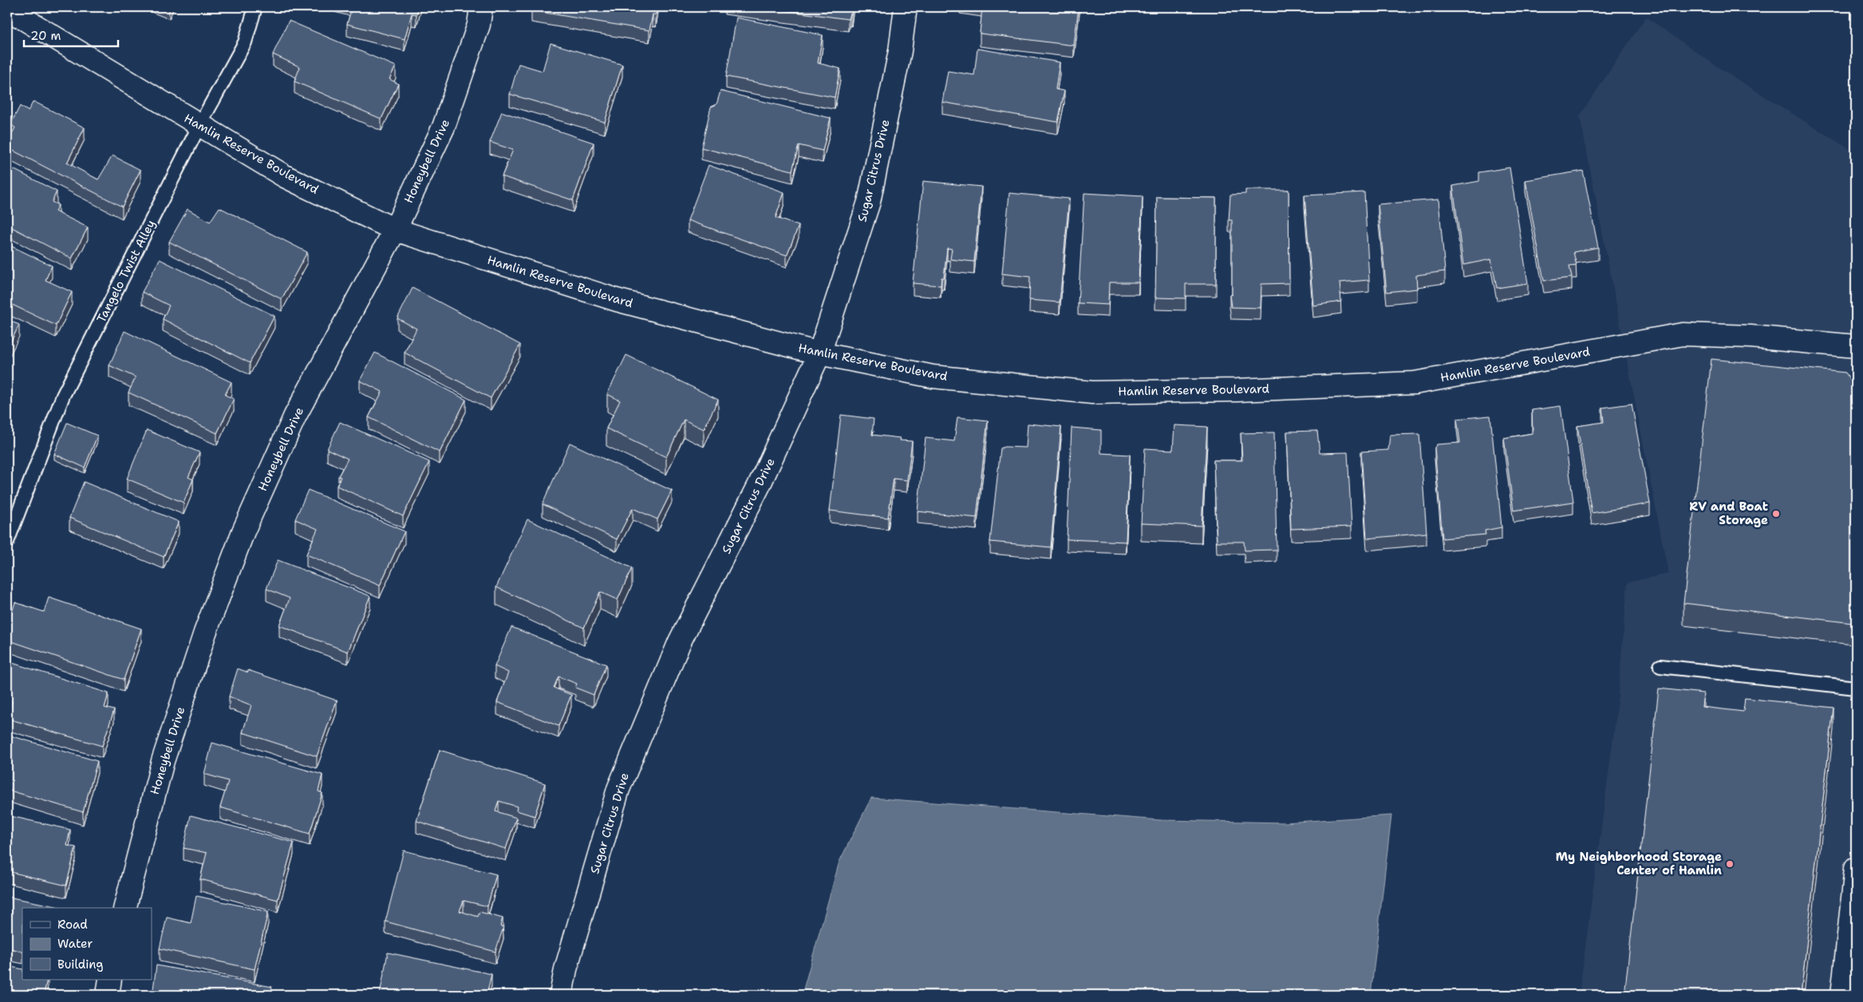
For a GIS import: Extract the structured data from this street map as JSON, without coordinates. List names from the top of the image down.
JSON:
{
  "streets": {
    "street": ["Hamlin Reserve Boulevard", "Honeybell Drive", "Sugar Citrus Drive"],
    "lane": ["Tangelo Twist Alley"]
  },
  "crossings": [
    ["Hamlin Reserve Boulevard", "Honeybell Drive"],
    ["Hamlin Reserve Boulevard", "Sugar Citrus Drive"],
    ["Hamlin Reserve Boulevard", "Tangelo Twist Alley"]
  ],
  "places": ["RV and Boat Storage", "My Neighborhood Storage Center of Hamlin"],
  "legend": ["Road", "Water", "Building"],
  "scale_bar": "20 m"
}
